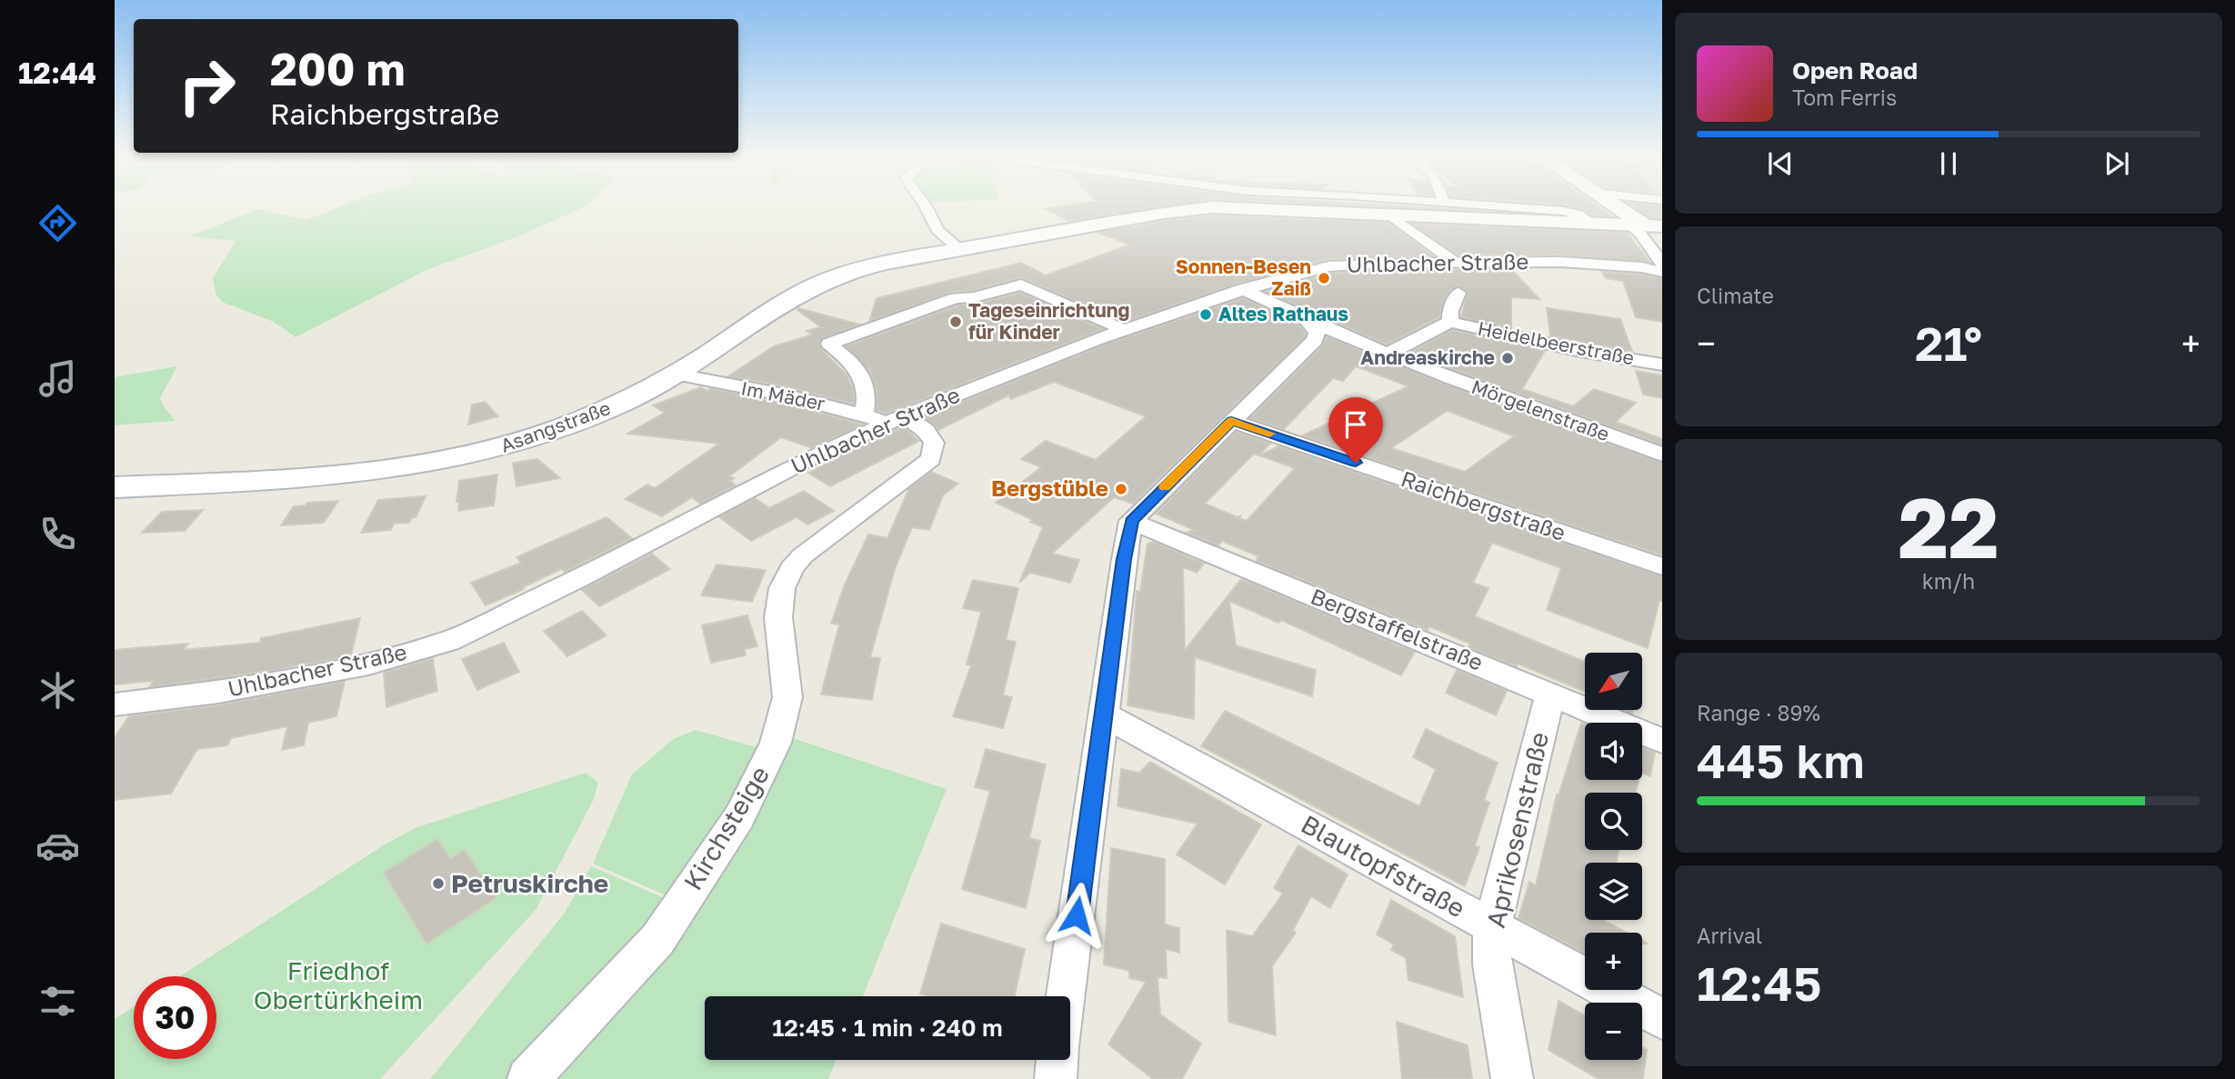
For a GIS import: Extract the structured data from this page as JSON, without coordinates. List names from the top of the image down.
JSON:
{
  "streets": {
    "street": [
      "Uhlbacher Straße",
      "Heidelbeerstraße",
      "Im Mäder",
      "Mörgelenstraße",
      "Asangstraße",
      "Raichbergstraße",
      "Bergstaffelstraße",
      "Kirchsteige",
      "Aprikosenstraße",
      "Blautopfstraße"
    ]
  },
  "crossings": [
    ["Uhlbacher Straße", "Im Mäder"],
    ["Uhlbacher Straße", "Mörgelenstraße"],
    ["Uhlbacher Straße", "Kirchsteige"],
    ["Im Mäder", "Asangstraße"],
    ["Im Mäder", "Kirchsteige"],
    ["Bergstaffelstraße", "Aprikosenstraße"],
    ["Aprikosenstraße", "Blautopfstraße"]
  ],
  "parks": ["Friedhof Obertürkheim"],
  "places": [
    "Sonnen-Besen Zaiß",
    "Altes Rathaus",
    "Tageseinrichtung für Kinder",
    "Andreaskirche",
    "Bergstüble",
    "Petruskirche"
  ],
  "north": "bottom left",
  "page": {
    "tabs": "12:44",
    "turn": ["200 m", "Raichbergstraße"],
    "song": ["Open Road", "Tom Ferris"],
    "tile": [
      "Climate",
      ["22", "km/h"],
      ["Range · 89%", "445 km"],
      ["Arrival", "12:45"]
    ],
    "heat": ["−", "21°", "+"],
    "map_buttons": ["+", "−"],
    "limit": "30",
    "trip": "12:45 · 1 min · 240 m"
  }
}
